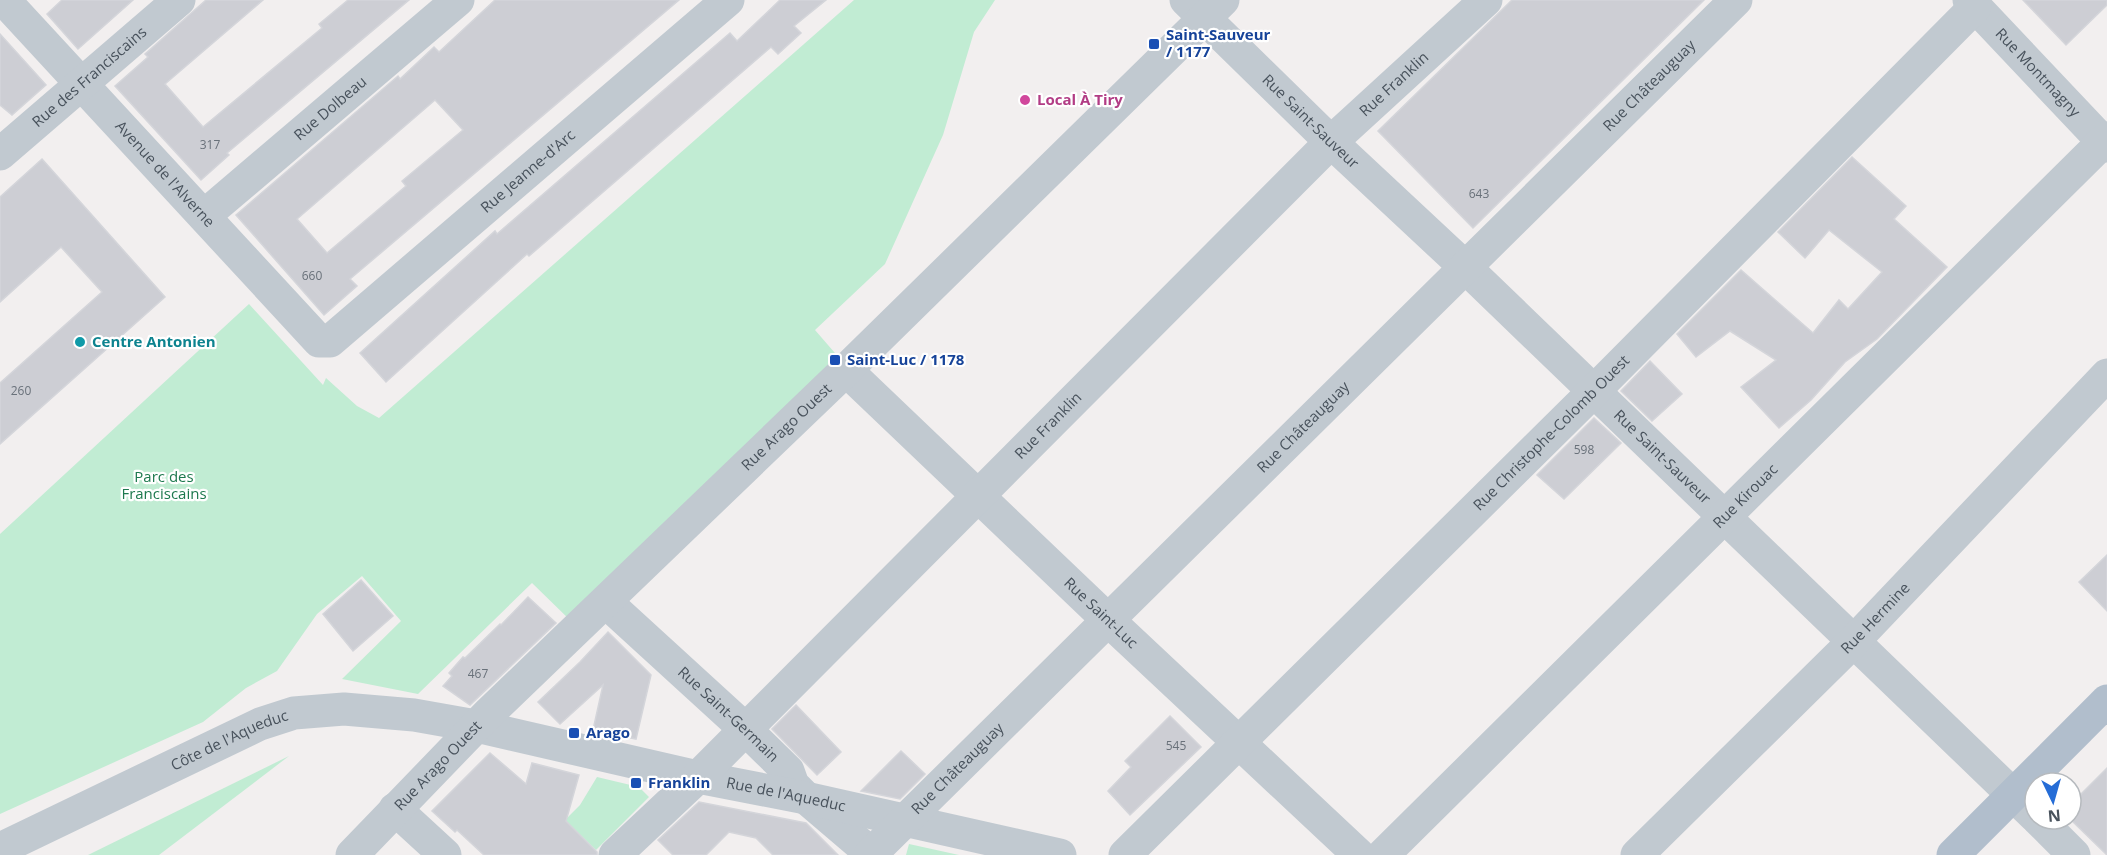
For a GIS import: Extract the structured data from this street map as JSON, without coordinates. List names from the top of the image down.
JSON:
{
  "streets": {
    "street": [
      "Rue Montmagny",
      "Rue des Franciscains",
      "Rue Franklin",
      "Rue Châteauguay",
      "Rue Dolbeau",
      "Rue Saint-Sauveur",
      "Rue Jeanne-d'Arc",
      "Avenue de l'Alverne",
      "Rue Arago Ouest",
      "Rue Christophe-Colomb Ouest",
      "Rue Kirouac",
      "Rue Saint-Luc",
      "Rue Hermine",
      "Rue Saint-Germain",
      "Côte de l'Aqueduc",
      "Rue de l'Aqueduc"
    ]
  },
  "crossings": [
    ["Rue Montmagny", "Rue Christophe-Colomb Ouest"],
    ["Rue Montmagny", "Rue Kirouac"],
    ["Rue des Franciscains", "Avenue de l'Alverne"],
    ["Rue Franklin", "Rue Saint-Sauveur"],
    ["Rue Franklin", "Rue Saint-Luc"],
    ["Rue Franklin", "Rue Saint-Germain"],
    ["Rue Franklin", "Rue de l'Aqueduc"],
    ["Rue Châteauguay", "Rue Saint-Sauveur"],
    ["Rue Châteauguay", "Rue Saint-Luc"],
    ["Rue Châteauguay", "Rue Saint-Germain"],
    ["Rue Châteauguay", "Rue de l'Aqueduc"],
    ["Rue Dolbeau", "Avenue de l'Alverne"],
    ["Rue Saint-Sauveur", "Rue Arago Ouest"],
    ["Rue Saint-Sauveur", "Rue Christophe-Colomb Ouest"],
    ["Rue Saint-Sauveur", "Rue Kirouac"],
    ["Rue Saint-Sauveur", "Rue Hermine"],
    ["Rue Jeanne-d'Arc", "Avenue de l'Alverne"],
    ["Rue Arago Ouest", "Rue Saint-Luc"],
    ["Rue Arago Ouest", "Rue Saint-Germain"],
    ["Rue Arago Ouest", "Côte de l'Aqueduc"],
    ["Rue Arago Ouest", "Rue de l'Aqueduc"],
    ["Rue Christophe-Colomb Ouest", "Rue Saint-Luc"],
    ["Rue Saint-Germain", "Rue de l'Aqueduc"],
    ["Côte de l'Aqueduc", "Rue de l'Aqueduc"]
  ],
  "parks": ["Parc des Franciscains"],
  "places": {
    "transit": [
      "Saint-Sauveur / 1177",
      "Saint-Luc / 1178",
      "Arago",
      "Franklin"
    ],
    "other": ["Local À Tiry", "Centre Antonien"]
  },
  "house_numbers": [
    "317",
    "643",
    "660",
    "260",
    "598",
    "467",
    "545"
  ],
  "north": "bottom"
}
